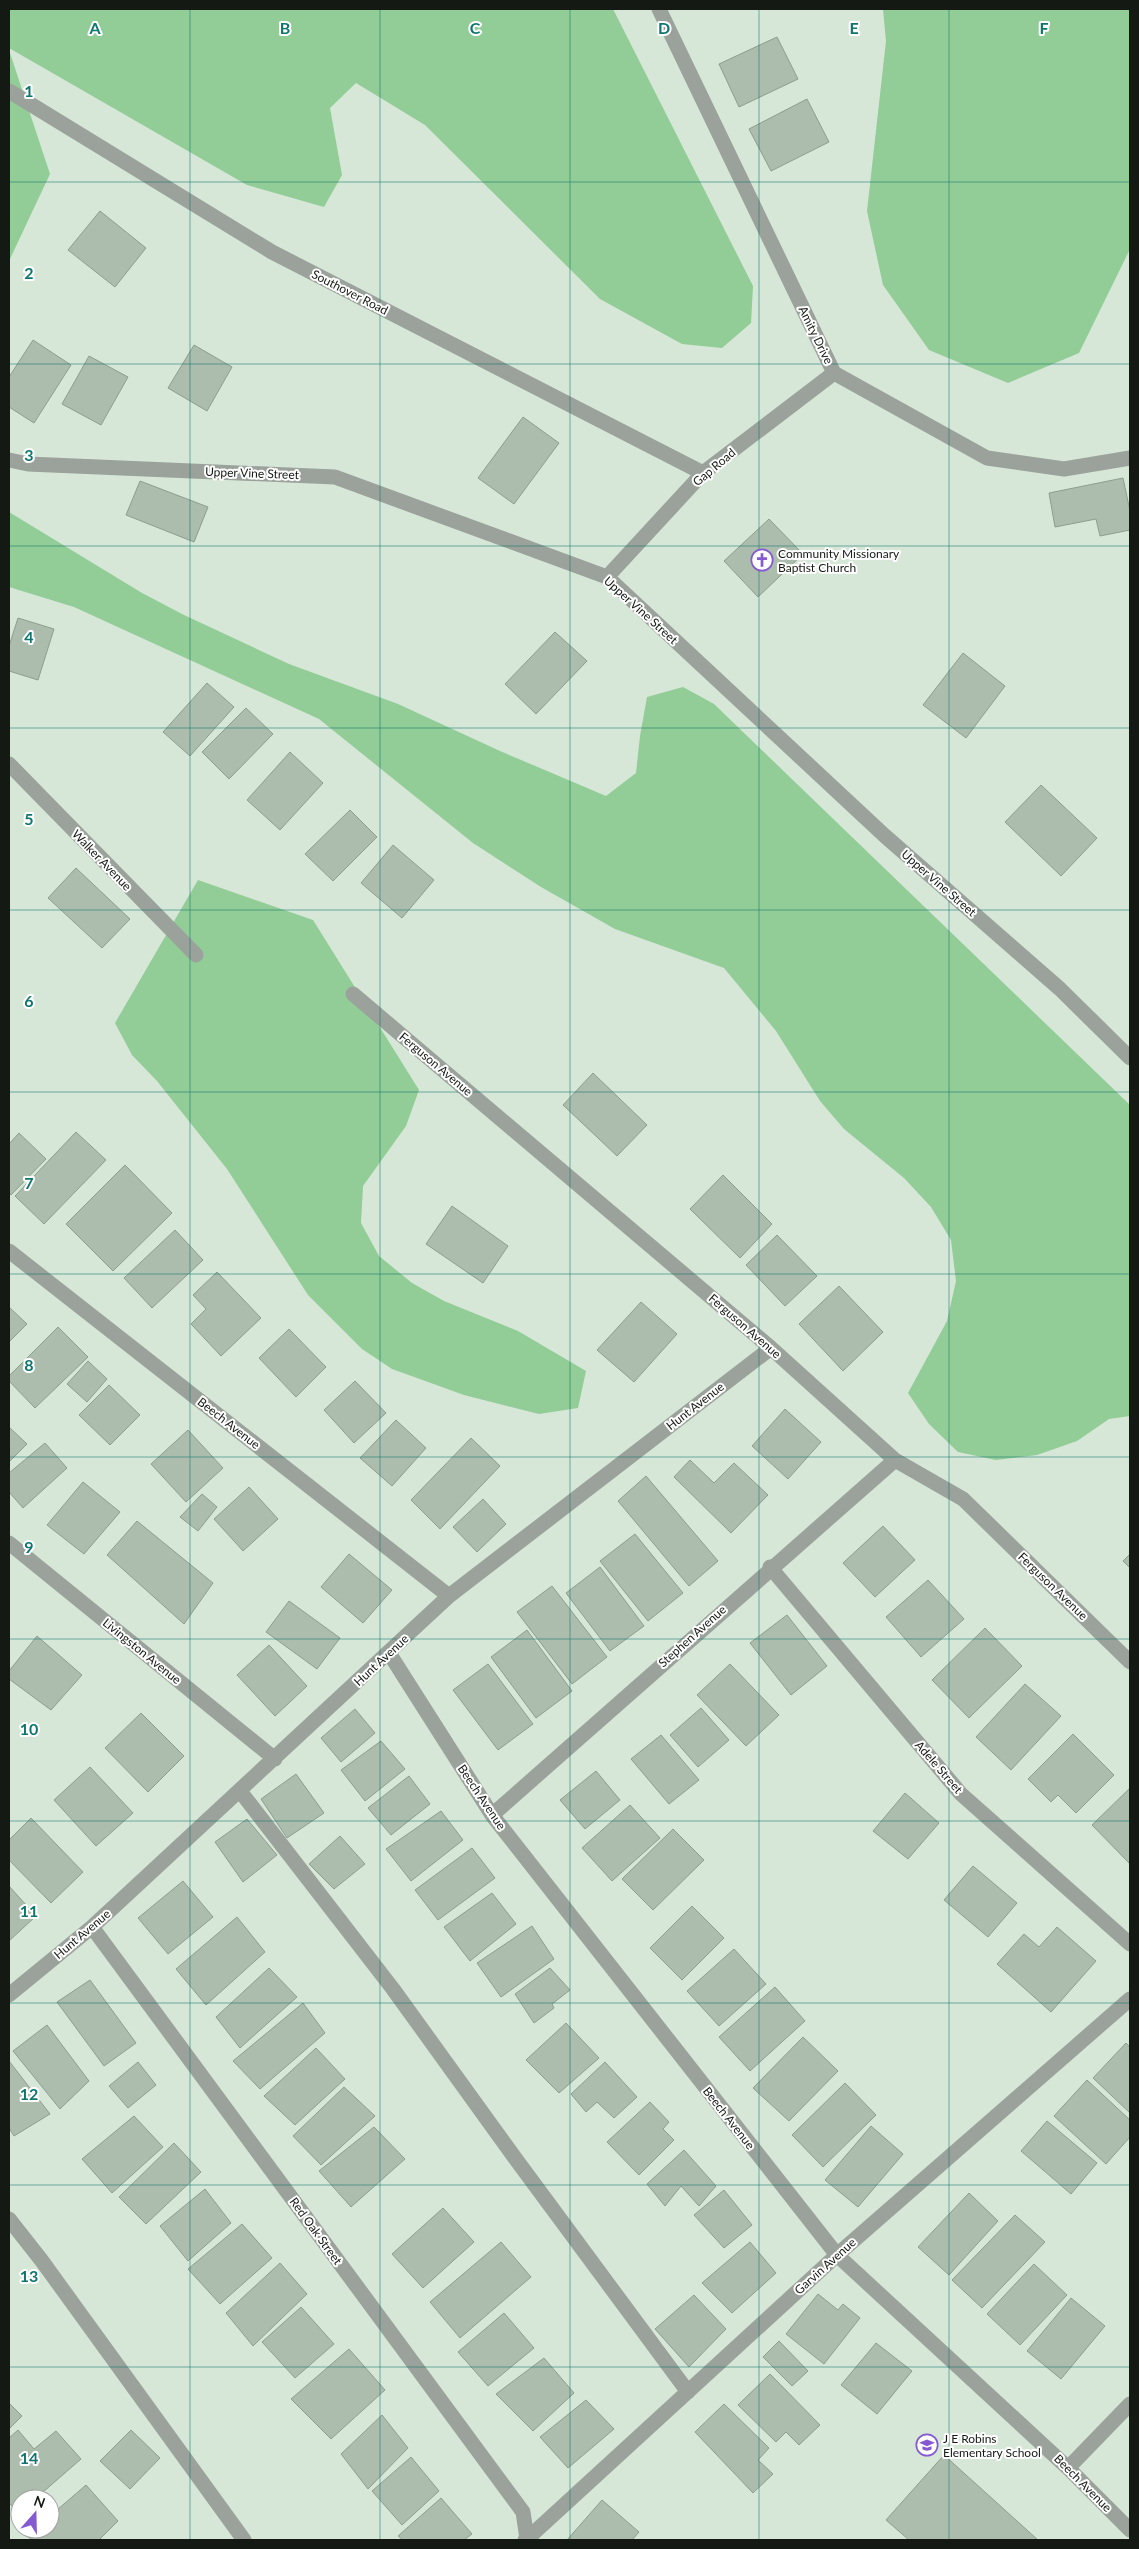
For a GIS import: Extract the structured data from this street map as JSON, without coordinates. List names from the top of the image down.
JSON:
{
  "streets": {
    "street": [
      "Southover Road",
      "Amity Drive",
      "Gap Road",
      "Upper Vine Street",
      "Walker Avenue",
      "Ferguson Avenue",
      "Hunt Avenue",
      "Beech Avenue",
      "Stephen Avenue",
      "Livingston Avenue",
      "Adele Street",
      "Red Oak Street",
      "Garvin Avenue"
    ]
  },
  "crossings": [
    ["Southover Road", "Gap Road"],
    ["Amity Drive", "Gap Road"],
    ["Gap Road", "Upper Vine Street"],
    ["Ferguson Avenue", "Hunt Avenue"],
    ["Ferguson Avenue", "Stephen Avenue"],
    ["Hunt Avenue", "Beech Avenue"],
    ["Hunt Avenue", "Livingston Avenue"],
    ["Hunt Avenue", "Red Oak Street"],
    ["Beech Avenue", "Stephen Avenue"],
    ["Beech Avenue", "Garvin Avenue"],
    ["Stephen Avenue", "Adele Street"],
    ["Red Oak Street", "Garvin Avenue"]
  ],
  "places": {
    "church": ["Community Missionary Baptist Church"],
    "school or university": ["J E Robins Elementary School"]
  },
  "north": "top",
  "grid": {
    "columns": [
      "A",
      "B",
      "C",
      "D",
      "E",
      "F"
    ],
    "rows": [
      "1",
      "2",
      "3",
      "4",
      "5",
      "6",
      "7",
      "8",
      "9",
      "10",
      "11",
      "12",
      "13",
      "14"
    ]
  }
}
